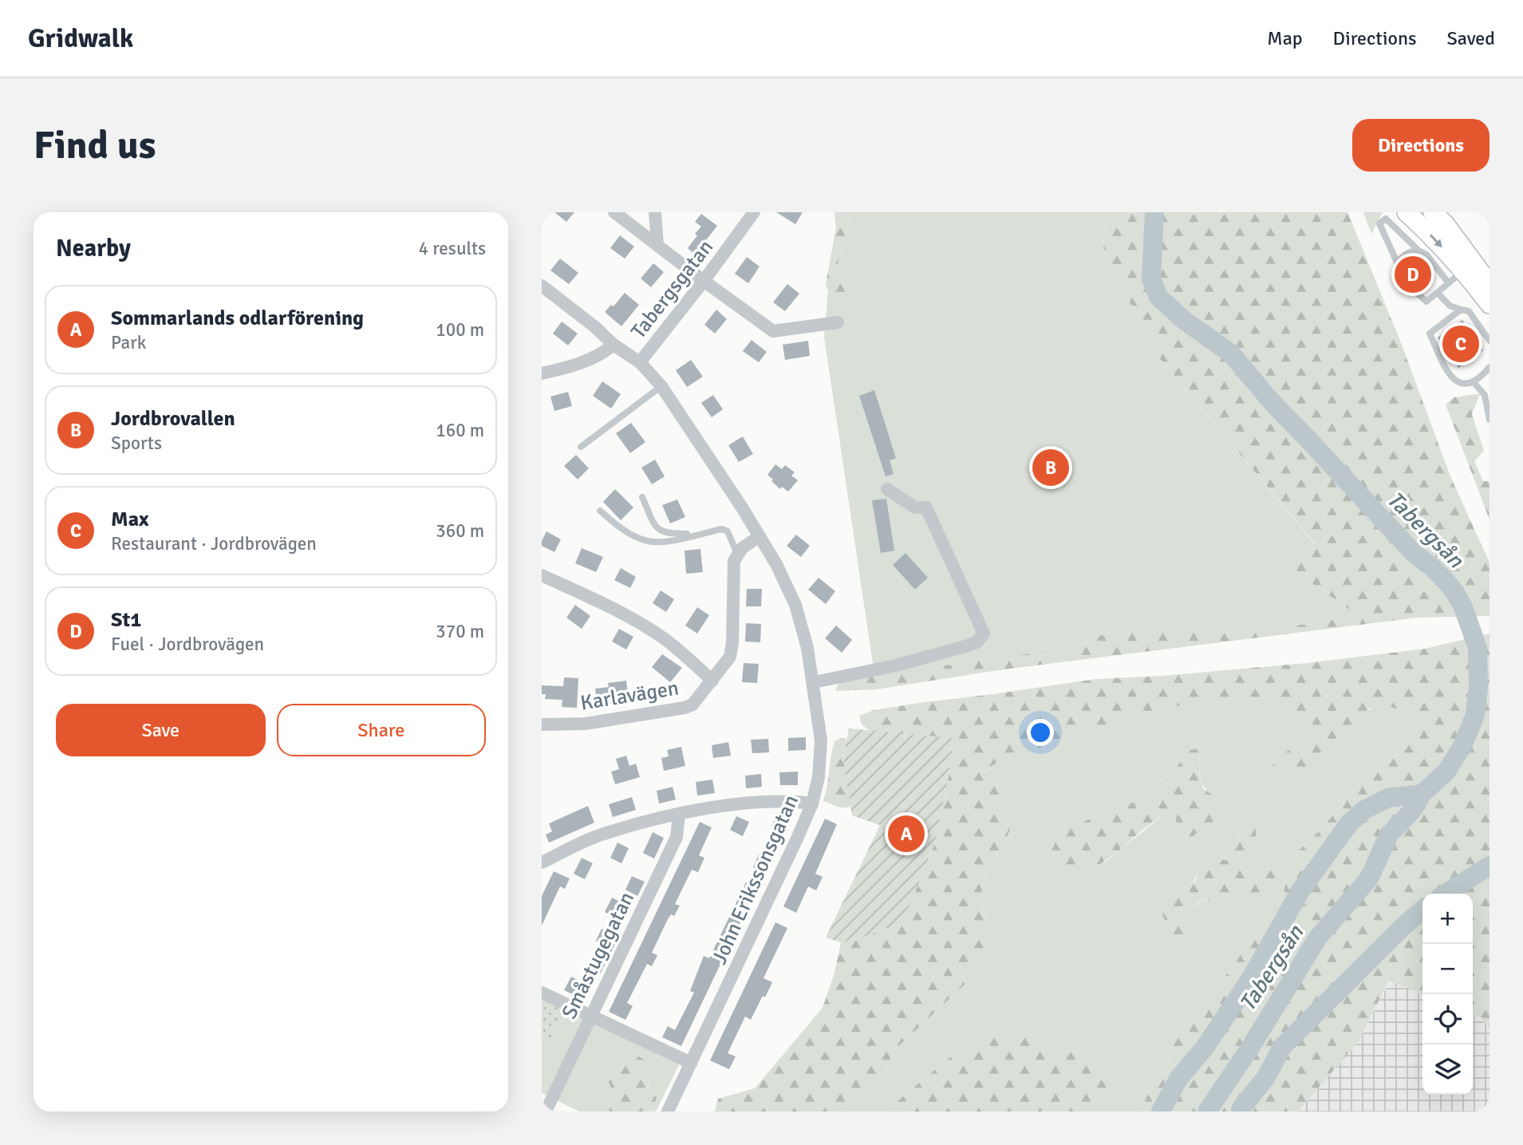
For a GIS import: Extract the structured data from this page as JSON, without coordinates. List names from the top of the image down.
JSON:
{
  "streets": {
    "street": [
      "Tabergsgatan",
      "Karlavägen",
      "John Erikssonsgatan",
      "Småstugegatan"
    ]
  },
  "crossings": [
    ["Tabergsgatan", "John Erikssonsgatan"]
  ],
  "water": ["Tabergsån"],
  "page": {
    "header": "Gridwalk",
    "nav": ["Map", "Directions", "Saved"],
    "buttons": [
      "Directions",
      ["Save", "Share"]
    ],
    "title": "Find us",
    "heading": ["Nearby", "4 results"],
    "pins": [
      "D",
      "C",
      "B",
      "A"
    ],
    "list": [
      {
        "mark": "A",
        "name": "Sommarlands odlarförening",
        "note": "Park",
        "value": "100 m"
      },
      {
        "mark": "B",
        "name": "Jordbrovallen",
        "note": "Sports",
        "value": "160 m"
      },
      {
        "mark": "C",
        "name": "Max",
        "note": "Restaurant · Jordbrovägen",
        "value": "360 m"
      },
      {
        "mark": "D",
        "name": "St1",
        "note": "Fuel · Jordbrovägen",
        "value": "370 m"
      }
    ],
    "map_buttons": ["+", "−"]
  }
}
